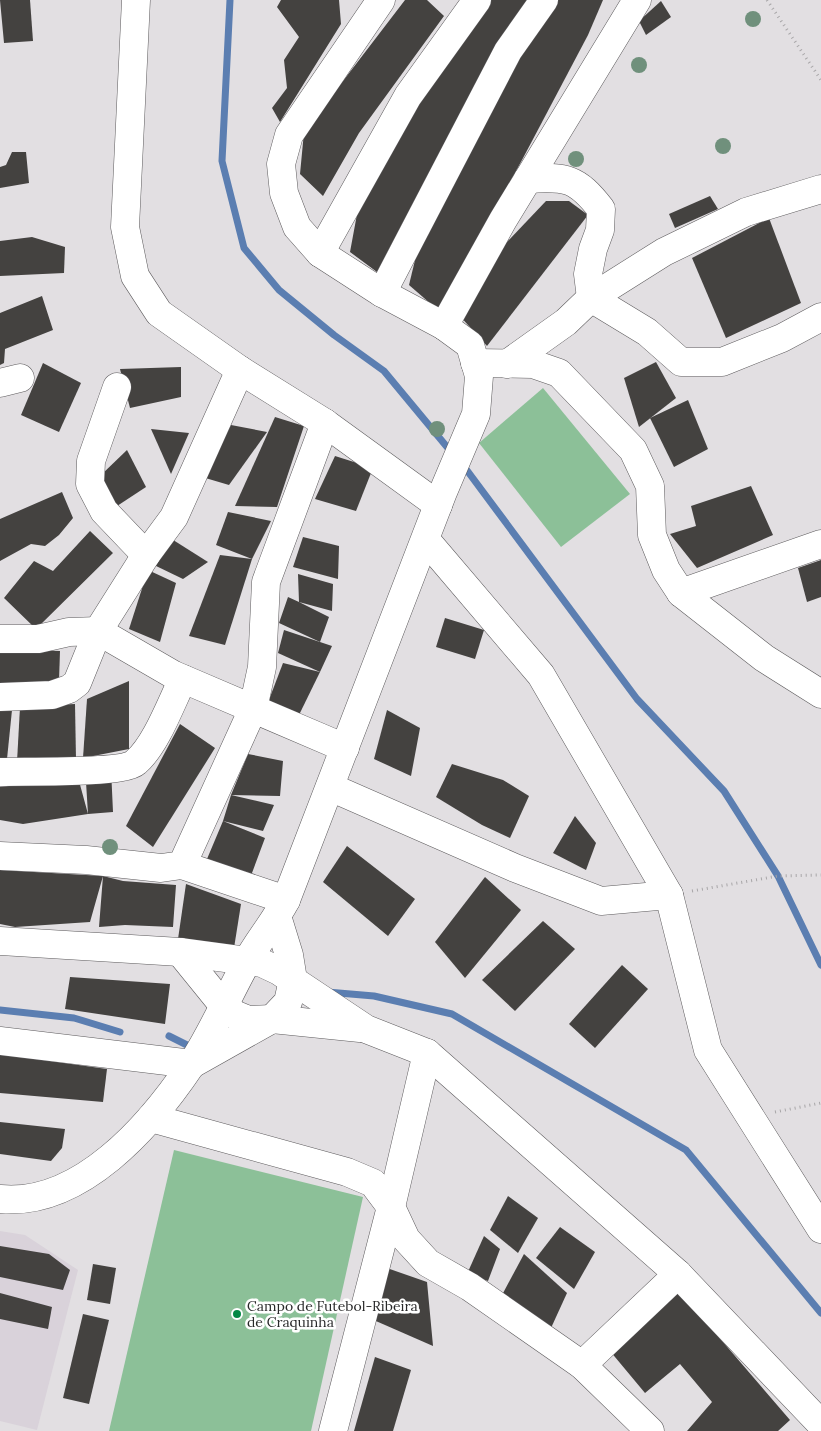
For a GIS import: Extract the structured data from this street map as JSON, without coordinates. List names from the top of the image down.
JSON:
{
  "places": ["Campo de Futebol-Ribeira de Craquinha"]
}
